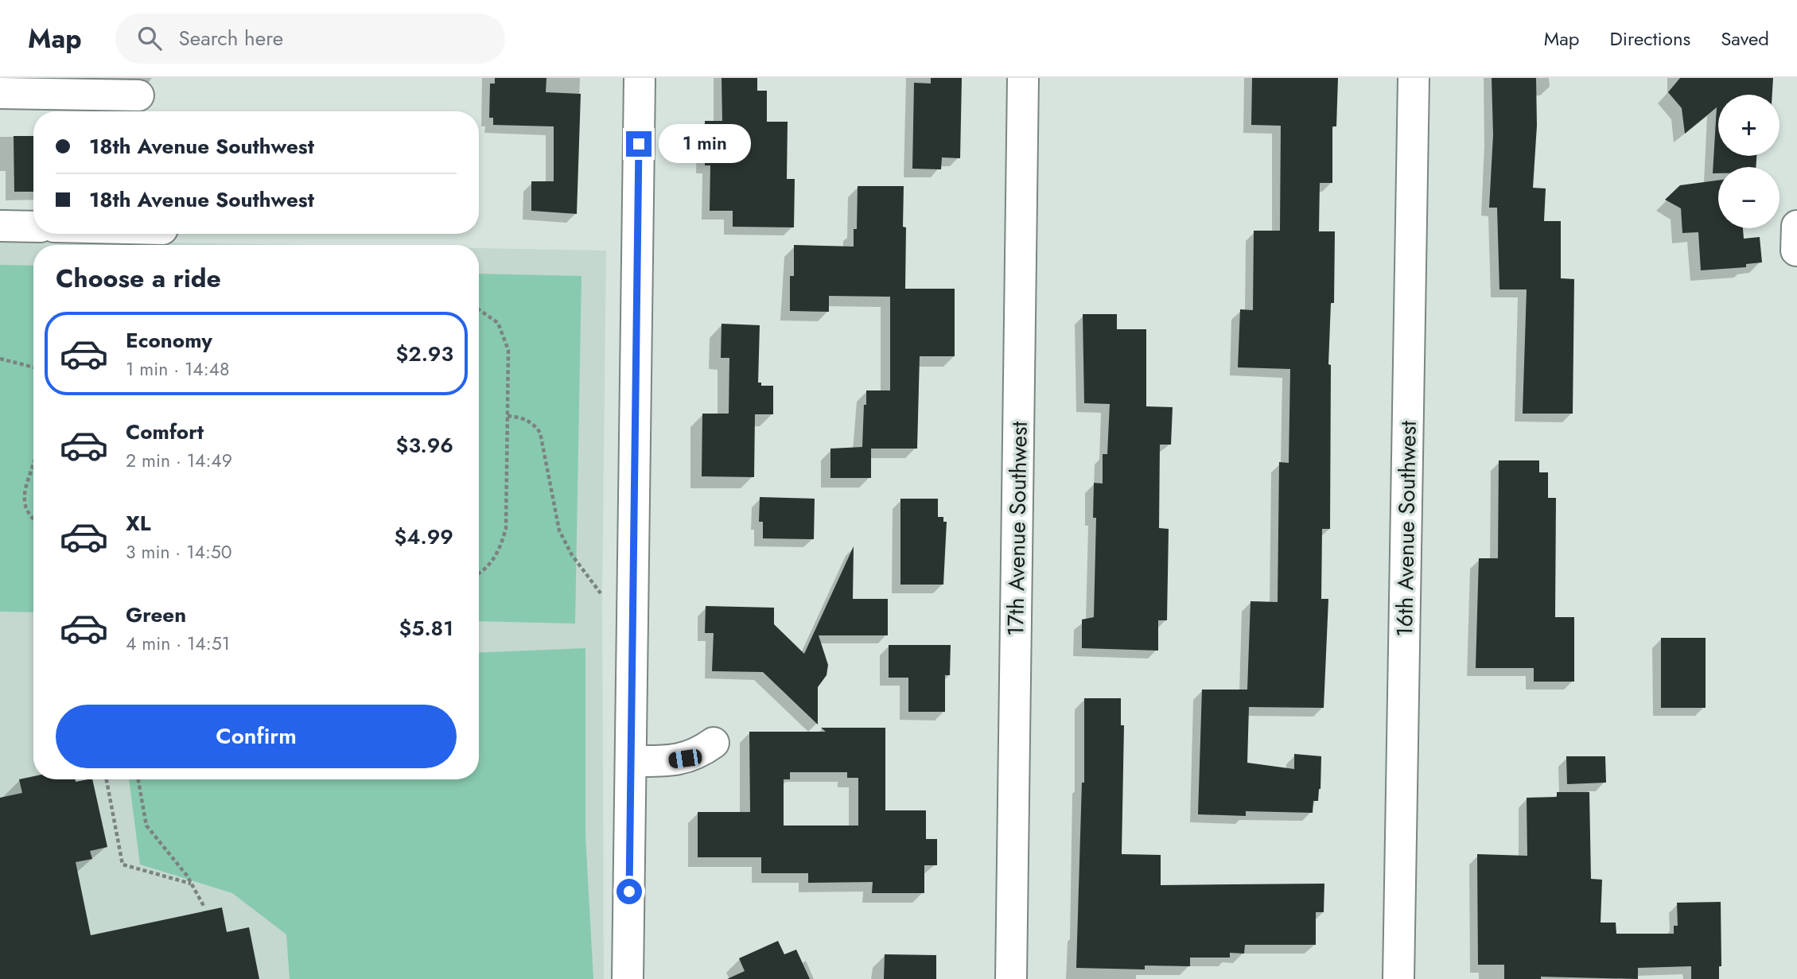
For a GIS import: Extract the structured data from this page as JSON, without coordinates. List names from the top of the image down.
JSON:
{
  "streets": {
    "street": ["17th Avenue Southwest", "16th Avenue Southwest"]
  },
  "page": {
    "header": "Map",
    "search": "Search here",
    "nav": ["Map", "Directions", "Saved"],
    "map_buttons": ["+", "−"],
    "banner": ["18th Avenue Southwest", "18th Avenue Southwest"],
    "bubble": "1 min",
    "heading": "Choose a ride",
    "list": [
      {
        "name": "Economy",
        "note": "1 min · 14:48",
        "value": "$2.93"
      },
      {
        "name": "Comfort",
        "note": "2 min · 14:49",
        "value": "$3.96"
      },
      {
        "name": "XL",
        "note": "3 min · 14:50",
        "value": "$4.99"
      },
      {
        "name": "Green",
        "note": "4 min · 14:51",
        "value": "$5.81"
      }
    ],
    "buttons": "Confirm"
  }
}
